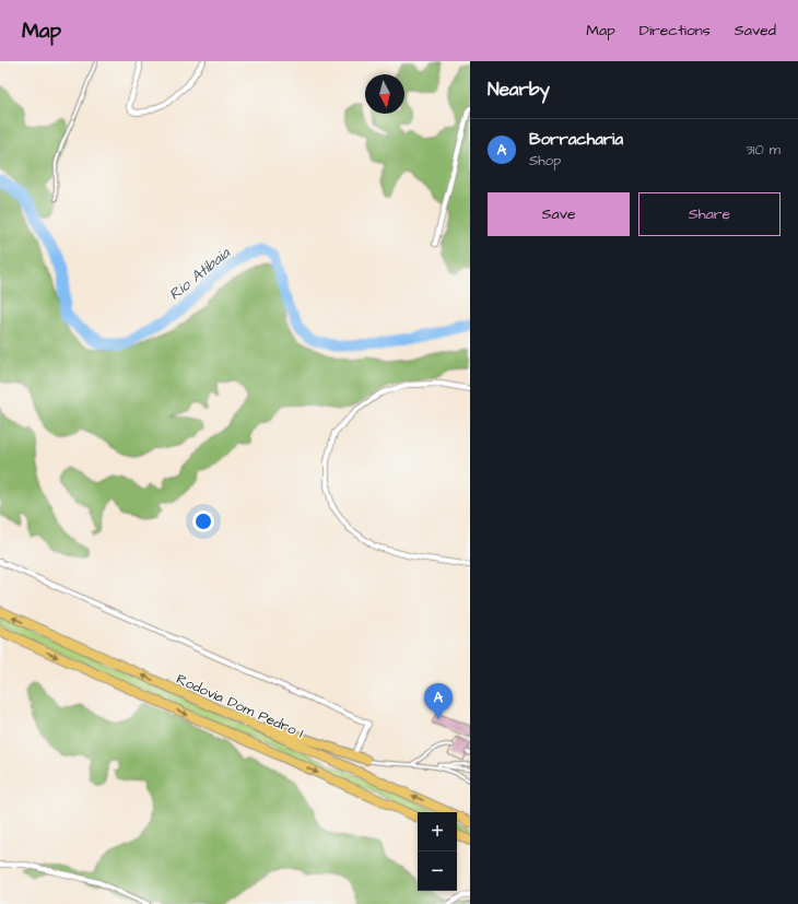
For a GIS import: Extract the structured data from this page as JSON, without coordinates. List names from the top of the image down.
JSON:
{
  "streets": {
    "highway": ["Rodovia Dom Pedro I"]
  },
  "water": ["Rio Atibaia"],
  "north": "bottom",
  "page": {
    "header": "Map",
    "nav": ["Map", "Directions", "Saved"],
    "heading": "Nearby",
    "list": [
      {
        "mark": "A",
        "name": "Borracharia",
        "note": "Shop",
        "value": "310 m"
      }
    ],
    "buttons": ["Save", "Share"],
    "pins": "A",
    "map_buttons": ["+", "−"]
  }
}
